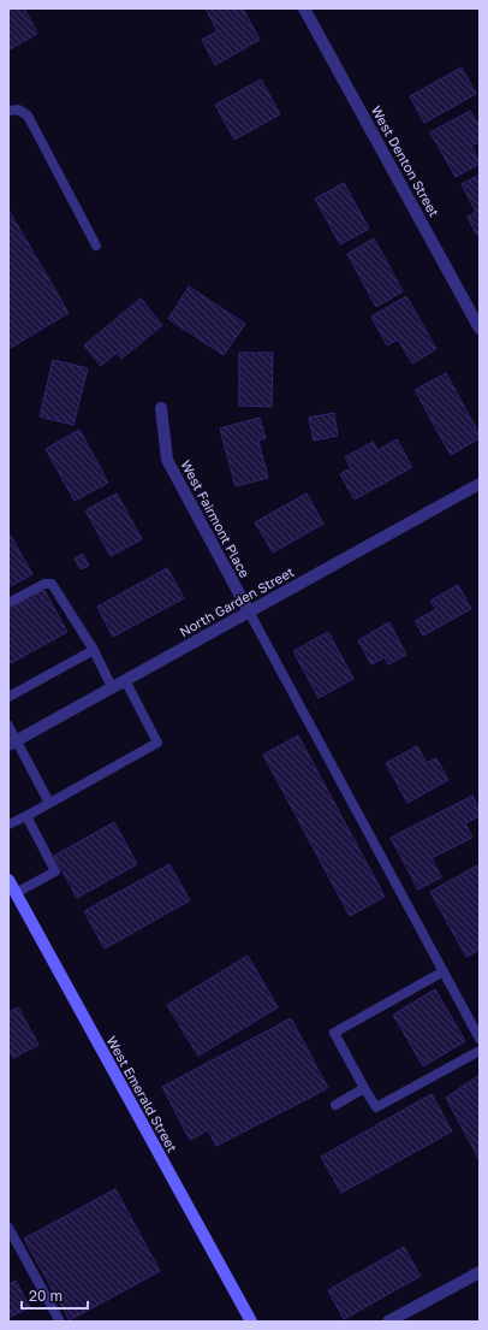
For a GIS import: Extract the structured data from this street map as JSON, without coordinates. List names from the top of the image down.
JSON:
{
  "streets": {
    "street": [
      "West Denton Street",
      "West Fairmont Place",
      "North Garden Street",
      "West Emerald Street"
    ]
  },
  "crossings": [
    ["West Fairmont Place", "North Garden Street"]
  ],
  "scale_bar": "20 m"
}
